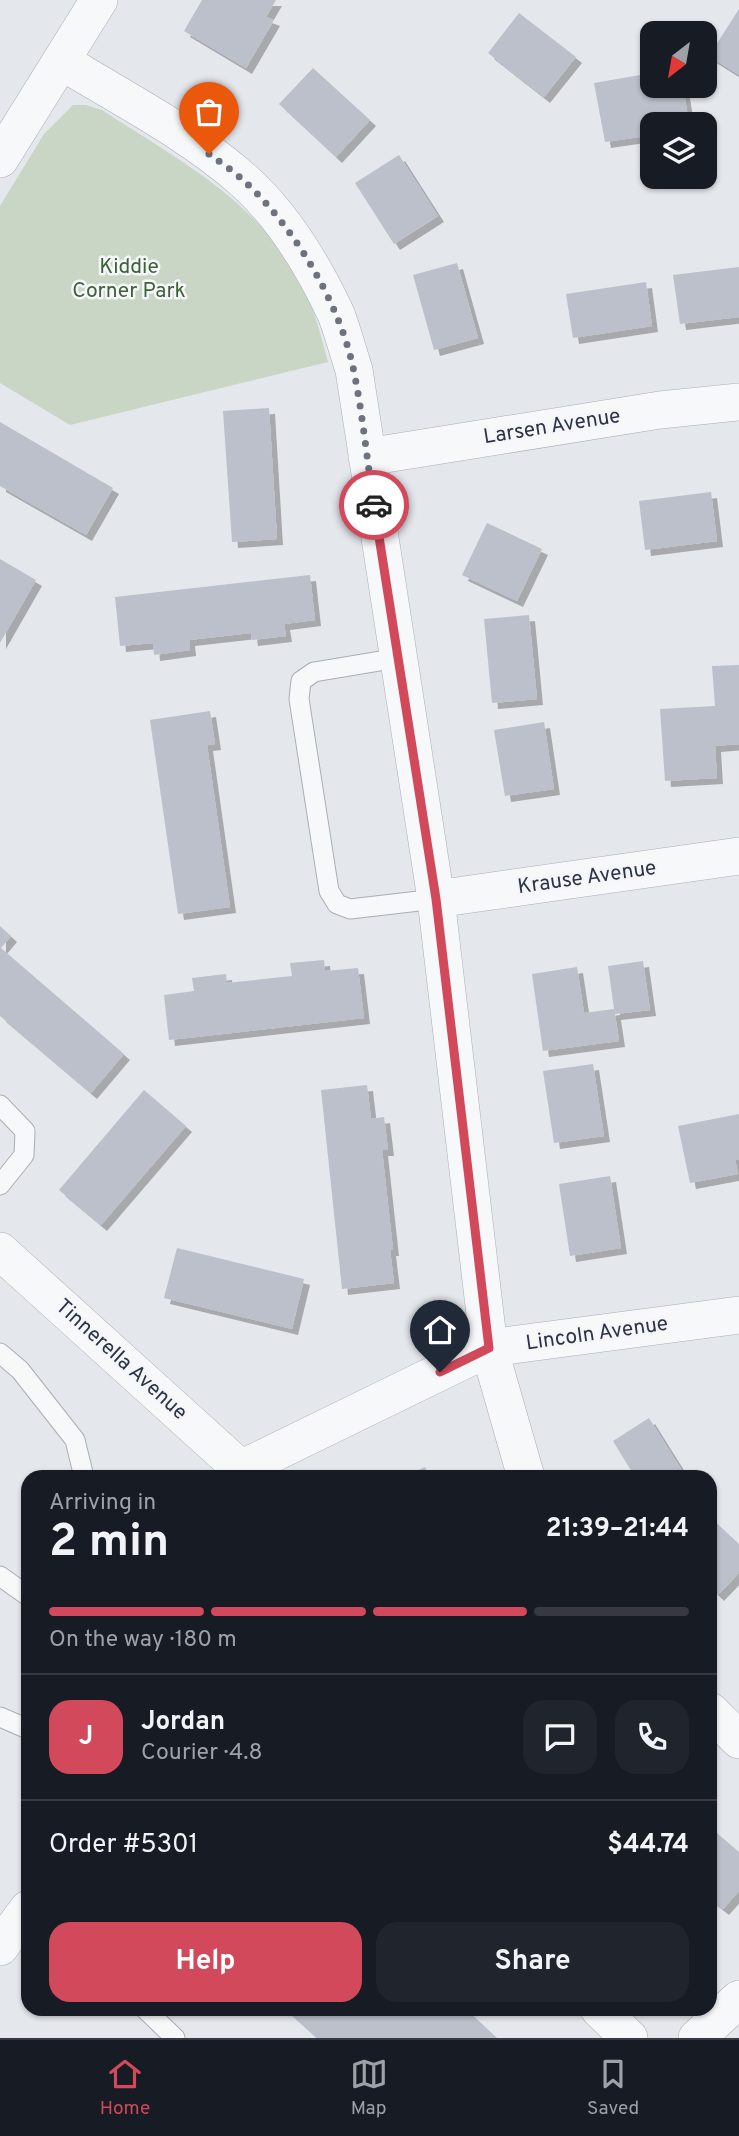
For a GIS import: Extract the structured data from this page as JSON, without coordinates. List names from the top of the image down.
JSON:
{
  "streets": {
    "street": [
      "Larsen Avenue",
      "Krause Avenue",
      "Lincoln Avenue",
      "Tinnerella Avenue"
    ]
  },
  "parks": ["Kiddie Corner Park"],
  "north": "bottom left",
  "page": {
    "heading": ["2 min", "Arriving in", "21:39–21:44"],
    "panel": [
      "Jordan",
      "Courier · 4.8",
      "Order #5301",
      "$44.74"
    ],
    "bar": "On the way · 180 m",
    "round": "J",
    "buttons": ["Help", "Share"],
    "tabs": ["Home", "Map", "Saved"]
  }
}
